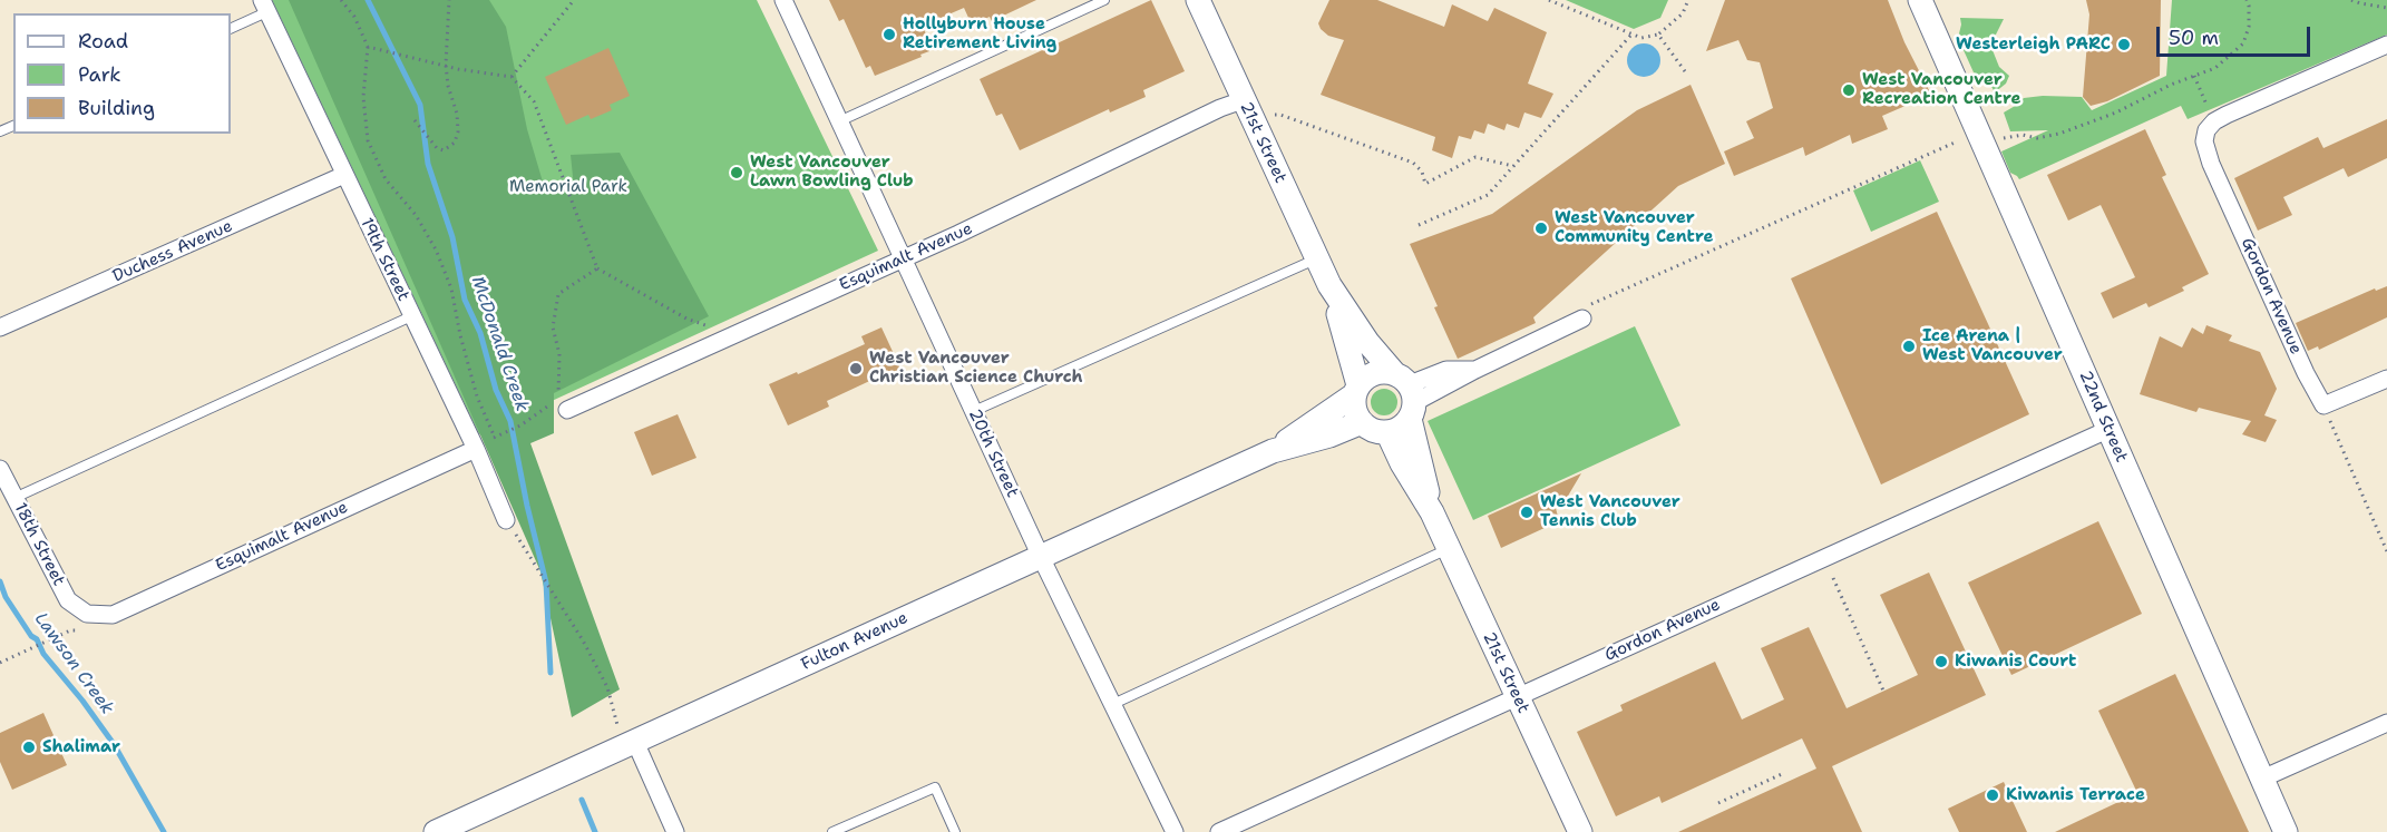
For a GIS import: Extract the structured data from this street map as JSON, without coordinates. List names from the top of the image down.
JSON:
{
  "streets": {
    "street": [
      "21st Street",
      "Duchess Avenue",
      "Esquimalt Avenue",
      "19th Street",
      "Gordon Avenue",
      "22nd Street",
      "20th Street",
      "18th Street",
      "Fulton Avenue"
    ]
  },
  "crossings": [
    ["21st Street", "Esquimalt Avenue"],
    ["21st Street", "Gordon Avenue"],
    ["21st Street", "Fulton Avenue"],
    ["Duchess Avenue", "19th Street"],
    ["Esquimalt Avenue", "19th Street"],
    ["Esquimalt Avenue", "20th Street"],
    ["Esquimalt Avenue", "18th Street"],
    ["Gordon Avenue", "22nd Street"],
    ["20th Street", "Fulton Avenue"]
  ],
  "water": ["McDonald Creek", "Lawson Creek"],
  "parks": ["Memorial Park"],
  "places": [
    "Hollyburn House Retirement Living",
    "Westerleigh PARC",
    "West Vancouver Recreation Centre",
    "West Vancouver Lawn Bowling Club",
    "West Vancouver Community Centre",
    "Ice Arena | West Vancouver",
    "West Vancouver Christian Science Church",
    "West Vancouver Tennis Club",
    "Kiwanis Court",
    "Shalimar",
    "Kiwanis Terrace"
  ],
  "legend": ["Road", "Park", "Building"],
  "scale_bar": "50 m"
}
